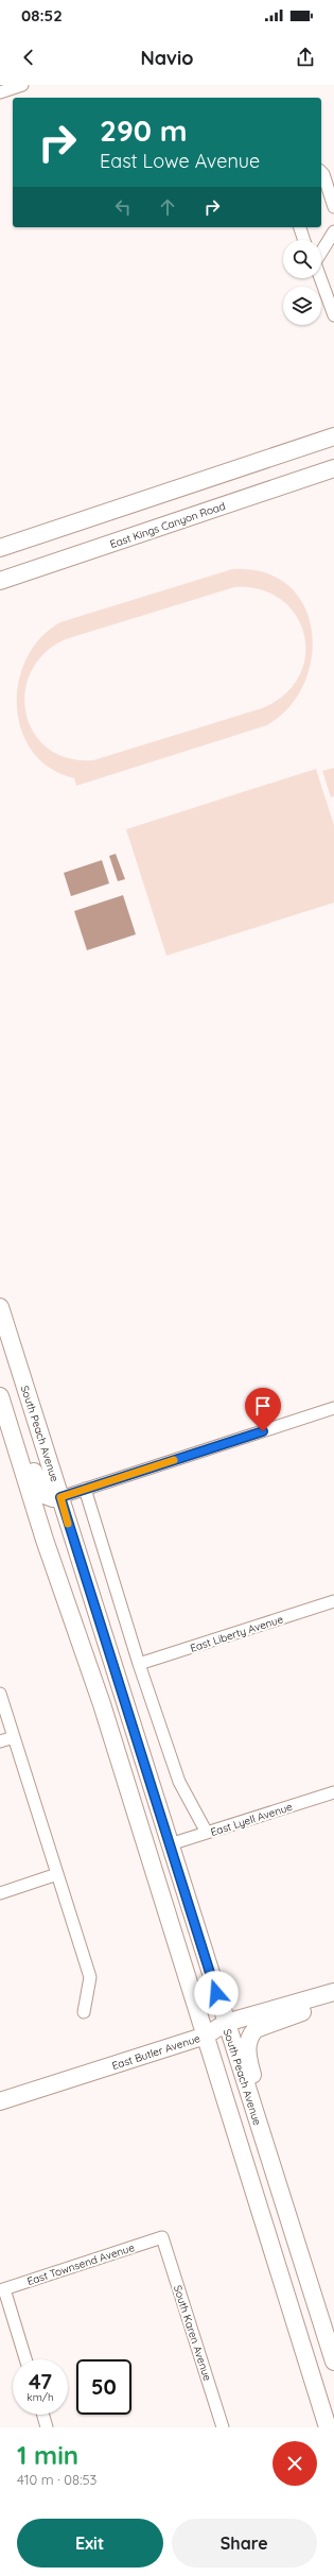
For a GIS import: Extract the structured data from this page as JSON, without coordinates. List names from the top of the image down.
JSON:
{
  "streets": {
    "main road": ["East Kings Canyon Road", "South Peach Avenue", "East Butler Avenue"],
    "street": [
      "East Liberty Avenue",
      "East Lyell Avenue",
      "East Townsend Avenue",
      "South Karen Avenue"
    ]
  },
  "crossings": [
    ["South Peach Avenue", "East Lyell Avenue"],
    ["South Peach Avenue", "East Butler Avenue"],
    ["East Townsend Avenue", "South Karen Avenue"]
  ],
  "page": {
    "status": "08:52",
    "header": "Navio",
    "turn": ["290 m", "East Lowe Avenue"],
    "speed": "47 km/h",
    "limit": "50",
    "heading": ["1 min", "410 m · 08:53"],
    "buttons": ["Exit", "Share"]
  }
}
